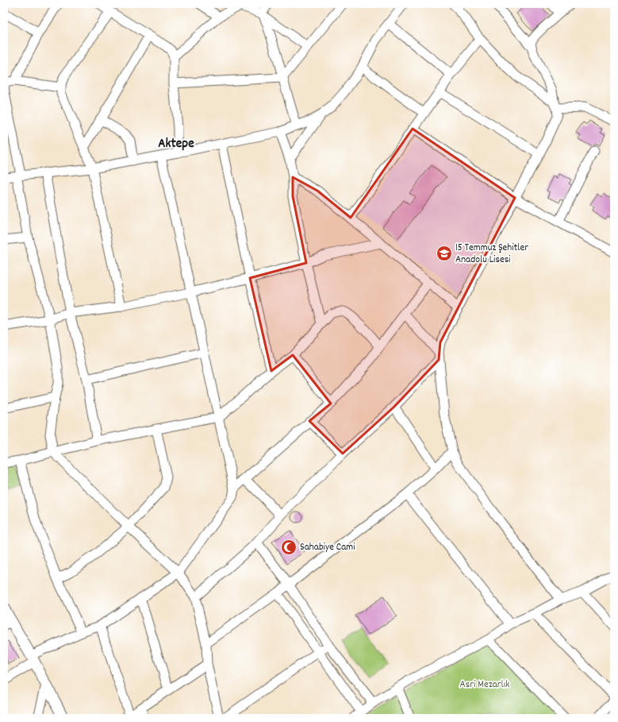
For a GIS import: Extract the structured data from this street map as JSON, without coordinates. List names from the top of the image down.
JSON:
{
  "districts": ["Aktepe"],
  "parks": ["Asri Mezarlık"],
  "places": {
    "school or university": ["15 Temmuz Şehitler Anadolu Lisesi"],
    "mosque": ["Sahabiye Cami"]
  }
}
